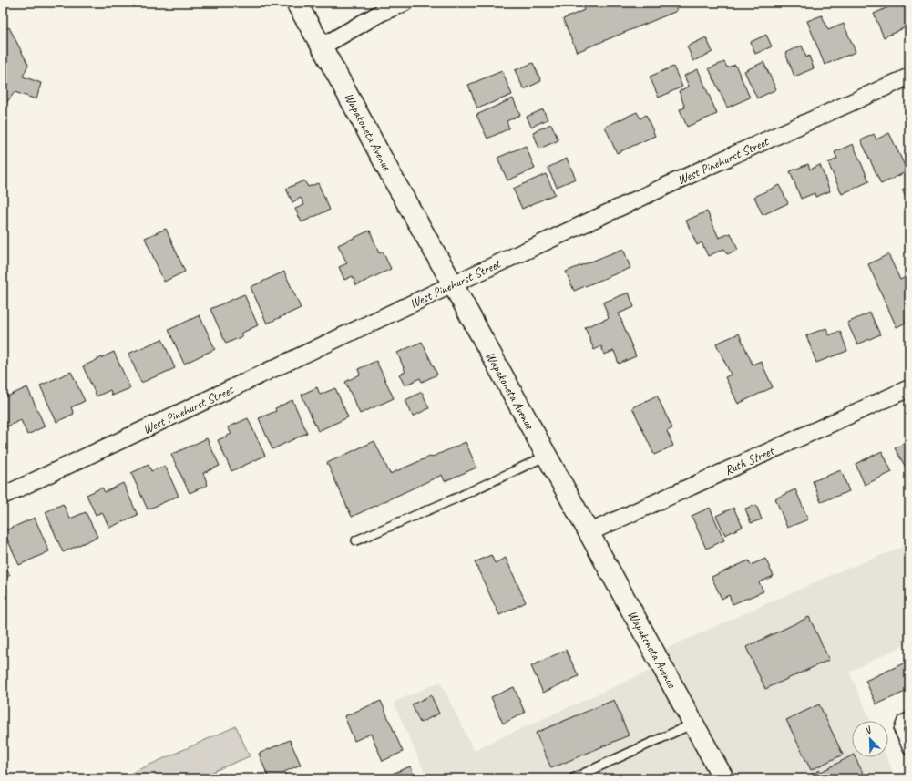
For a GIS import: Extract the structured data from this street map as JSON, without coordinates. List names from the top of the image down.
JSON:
{
  "streets": {
    "main road": ["Wapakoneta Avenue"],
    "street": ["West Pinehurst Street", "Ruth Street"]
  },
  "crossings": [
    ["Wapakoneta Avenue", "West Pinehurst Street"],
    ["Wapakoneta Avenue", "Ruth Street"]
  ],
  "north": "top left"
}
